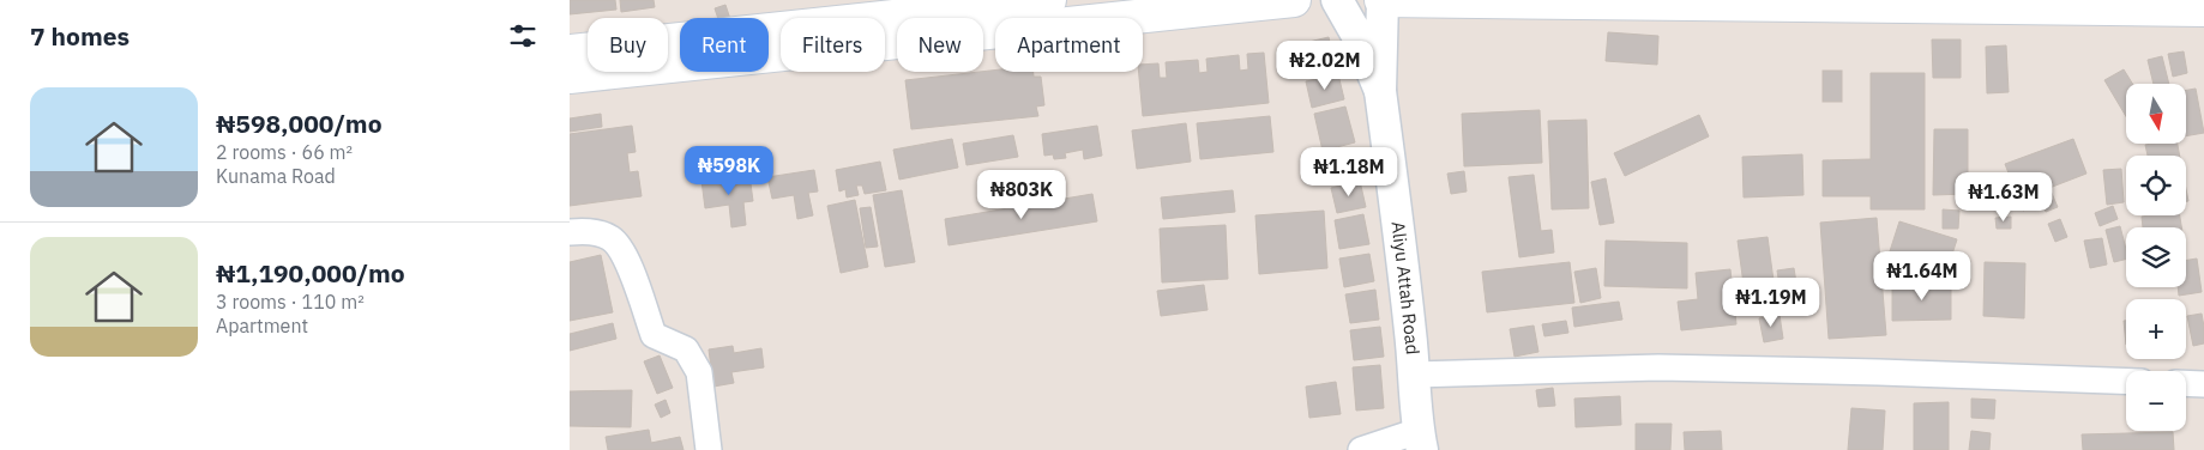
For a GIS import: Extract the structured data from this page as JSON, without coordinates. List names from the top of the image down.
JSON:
{
  "streets": {
    "street": ["Aliyu Attah Road"]
  },
  "north": "bottom",
  "page": {
    "heading": "7 homes",
    "chip": [
      "Buy",
      "Rent",
      "Filters",
      "New",
      "Apartment"
    ],
    "price": [
      "₦2.02M",
      "₦598K",
      "₦1.18M",
      "₦803K",
      "₦1.63M",
      "₦1.64M",
      "₦1.19M"
    ],
    "list": [
      {
        "name": "₦598,000/mo",
        "note": "2 rooms · 66 m² · Kunama Road"
      },
      {
        "name": "₦1,190,000/mo",
        "note": "3 rooms · 110 m² · Apartment"
      }
    ],
    "map_buttons": ["+", "−"]
  }
}
